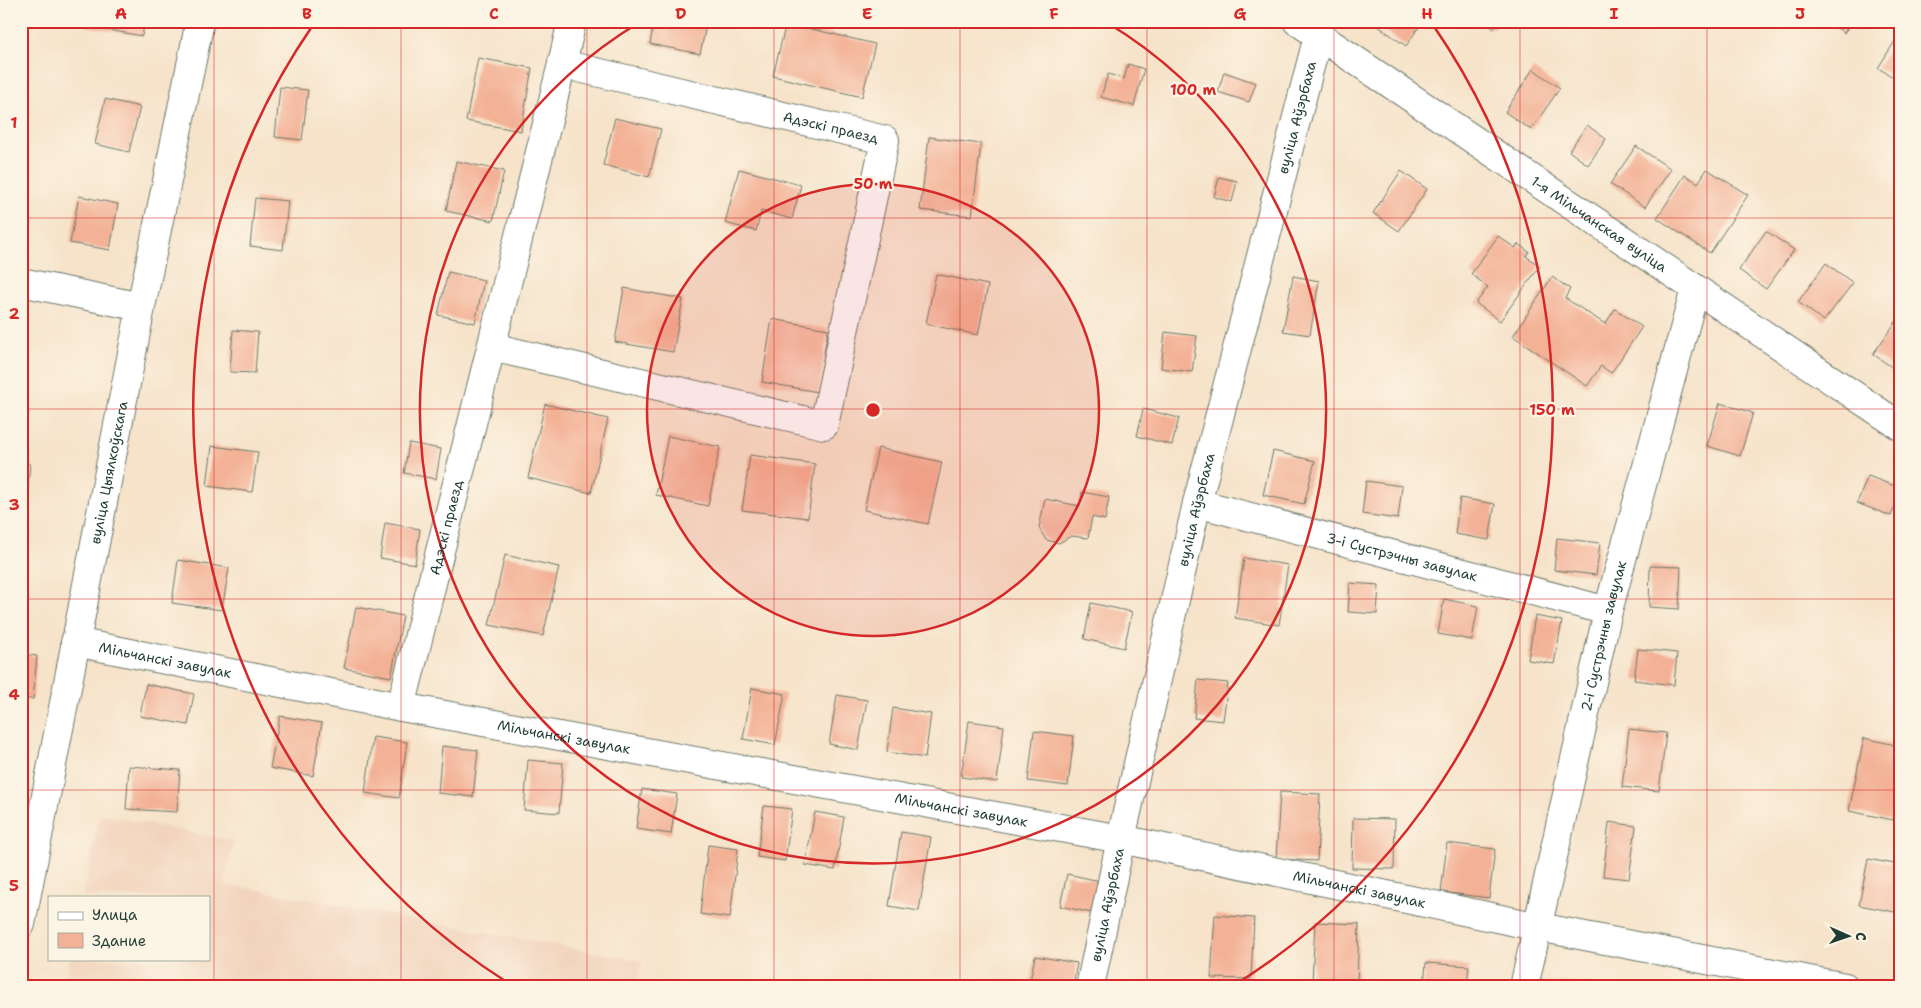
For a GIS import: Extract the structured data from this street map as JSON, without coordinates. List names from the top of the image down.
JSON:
{
  "streets": {
    "street": [
      "вуліца Аўэрбаха",
      "Адэскі праезд",
      "1-я Мільчанская вуліца",
      "вуліца Цыялкоўскага",
      "3-і Сустрэчны завулак",
      "2-і Сустрэчны завулак",
      "Мільчанскі завулак"
    ]
  },
  "crossings": [
    ["вуліца Аўэрбаха", "1-я Мільчанская вуліца"],
    ["вуліца Аўэрбаха", "3-і Сустрэчны завулак"],
    ["вуліца Аўэрбаха", "Мільчанскі завулак"],
    ["Адэскі праезд", "Мільчанскі завулак"],
    ["1-я Мільчанская вуліца", "2-і Сустрэчны завулак"],
    ["вуліца Цыялкоўскага", "Мільчанскі завулак"],
    ["3-і Сустрэчны завулак", "2-і Сустрэчны завулак"],
    ["2-і Сустрэчны завулак", "Мільчанскі завулак"]
  ],
  "legend": ["Улица", "Здание"],
  "north": "right",
  "grid": {
    "columns": [
      "A",
      "B",
      "C",
      "D",
      "E",
      "F",
      "G",
      "H",
      "I",
      "J"
    ],
    "rows": [
      "1",
      "2",
      "3",
      "4",
      "5"
    ]
  },
  "rings": ["100 m", "50 m", "150 m"]
}
